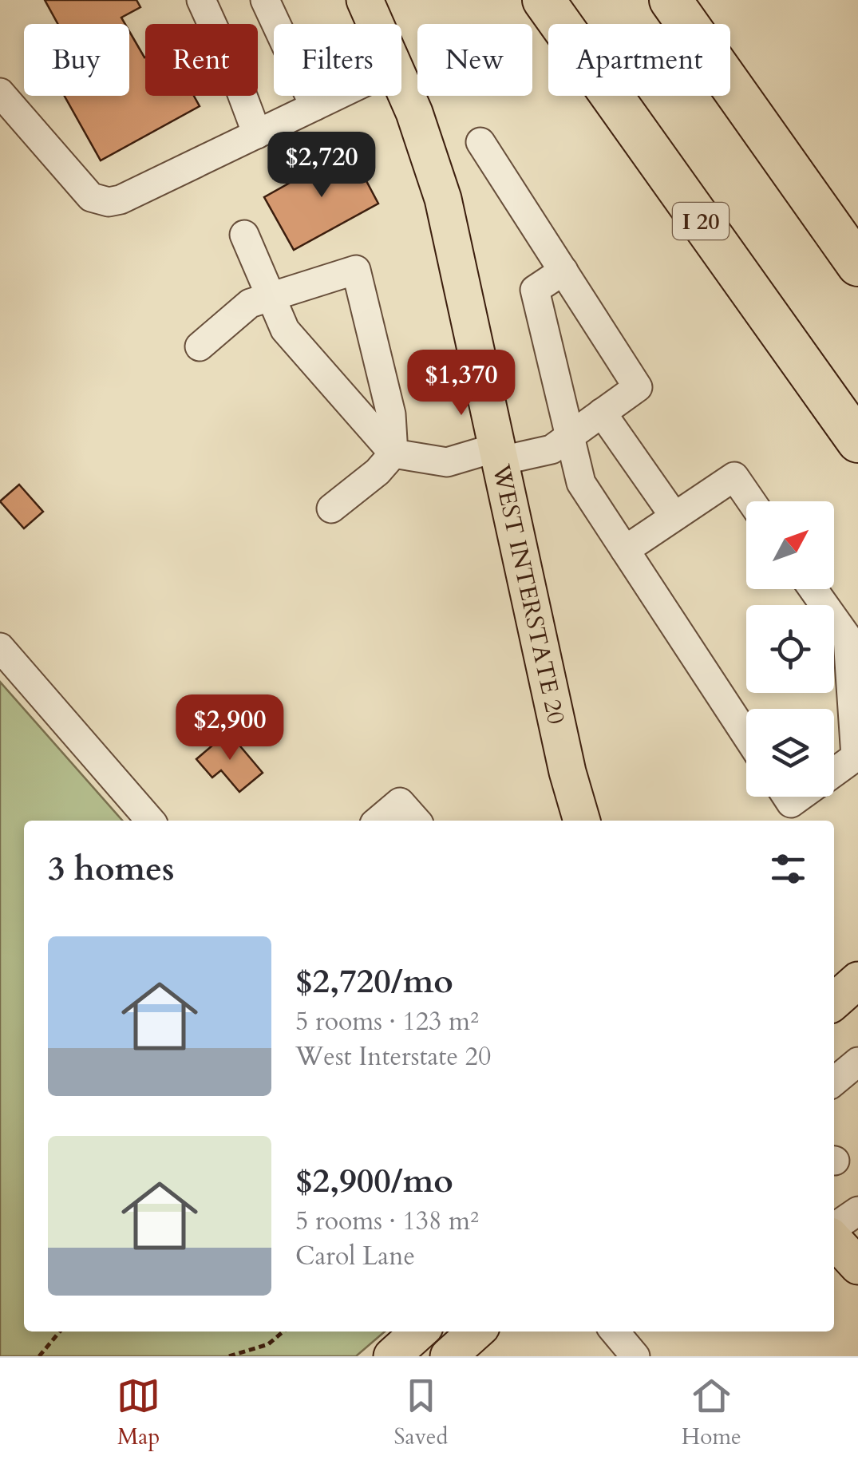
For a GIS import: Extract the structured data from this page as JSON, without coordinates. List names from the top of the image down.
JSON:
{
  "streets": {
    "highway": ["I 20"],
    "main road": ["WEST INTERSTATE 20"]
  },
  "north": "top right",
  "page": {
    "chip": [
      "Buy",
      "Rent",
      "Filters",
      "New",
      "Apartment"
    ],
    "price": ["$2,720", "$1,370", "$2,900"],
    "heading": "3 homes",
    "list": [
      {
        "name": "$2,720/mo",
        "note": "5 rooms · 123 m² · West Interstate 20"
      },
      {
        "name": "$2,900/mo",
        "note": "5 rooms · 138 m² · Carol Lane"
      }
    ],
    "tabs": ["Map", "Saved", "Home"]
  }
}
